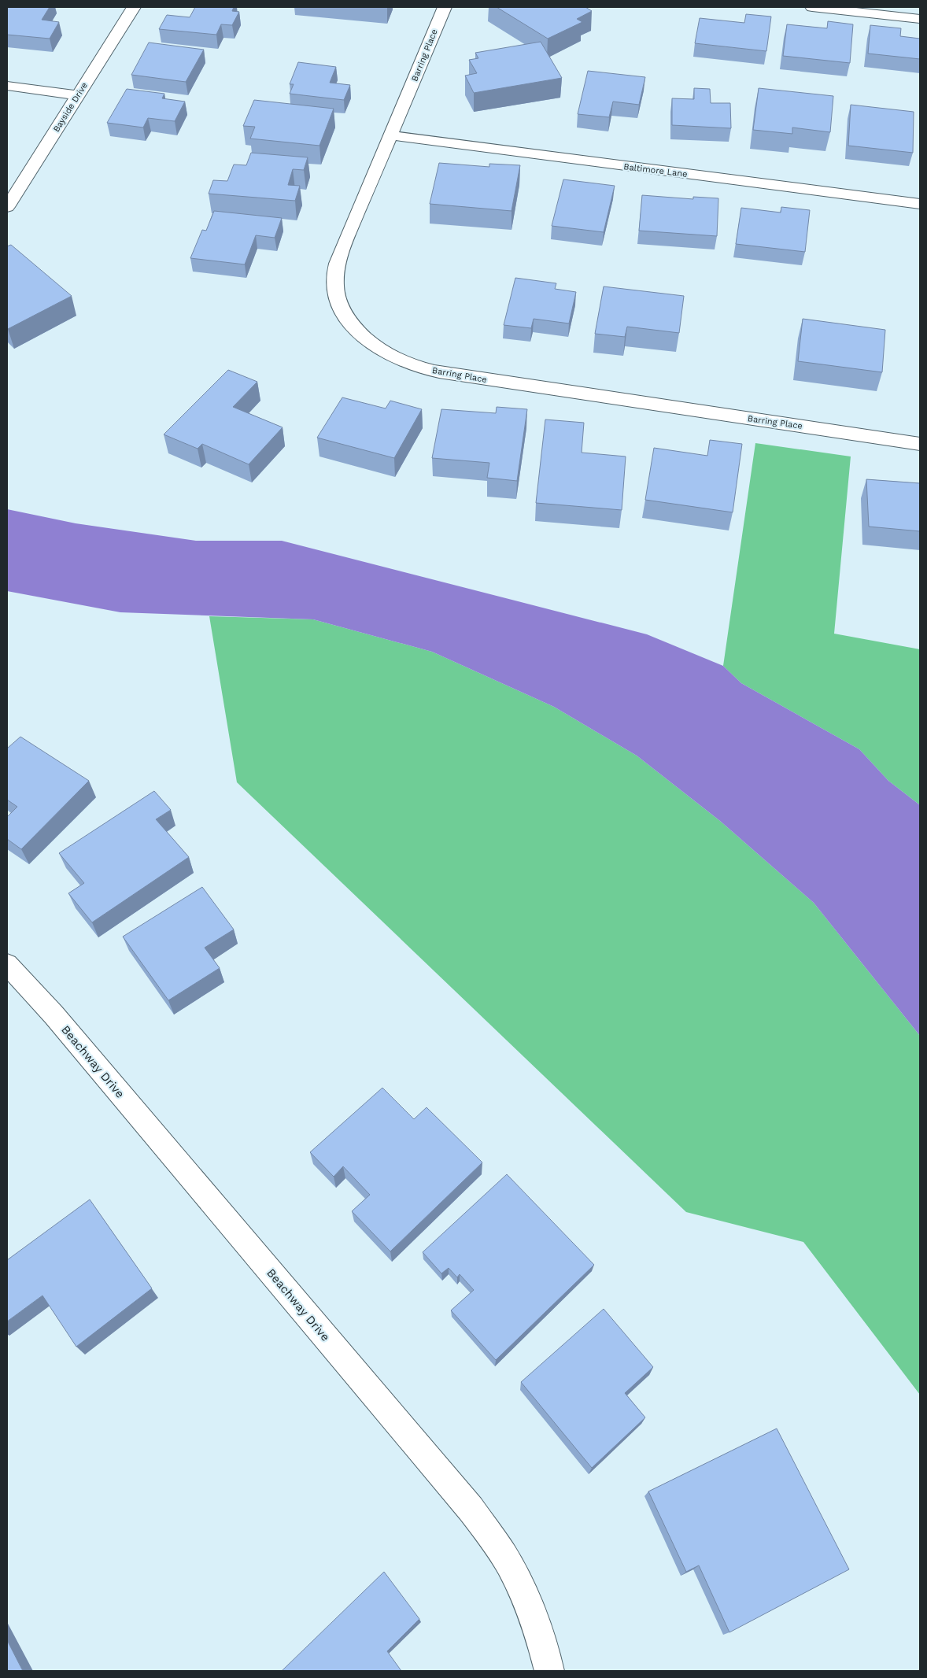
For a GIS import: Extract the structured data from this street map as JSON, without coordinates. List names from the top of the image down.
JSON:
{
  "streets": {
    "street": [
      "Barring Place",
      "Bayside Drive",
      "Baltimore Lane",
      "Beachway Drive"
    ]
  },
  "crossings": [
    ["Barring Place", "Baltimore Lane"]
  ]
}
